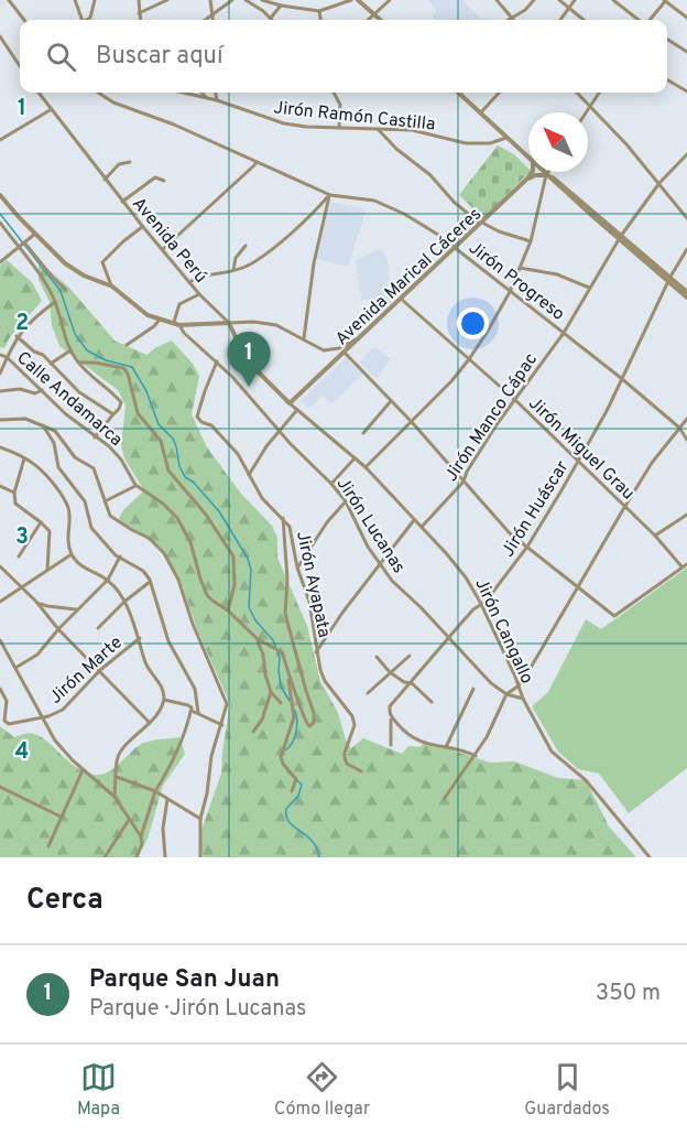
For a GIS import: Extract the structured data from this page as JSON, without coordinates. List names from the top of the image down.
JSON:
{
  "streets": {
    "street": [
      "Jirón Ramón Castilla",
      "Avenida Perú",
      "Avenida Marical Cáceres",
      "Jirón Progreso",
      "Calle Andamarca",
      "Jirón Manco Cápac",
      "Jirón Miguel Grau",
      "Jirón Huáscar",
      "Jirón Lucanas",
      "Jirón Ayapata",
      "Jirón Cangallo",
      "Jirón Marte"
    ]
  },
  "crossings": [
    ["Avenida Perú", "Avenida Marical Cáceres"],
    ["Avenida Perú", "Jirón Cangallo"],
    ["Avenida Marical Cáceres", "Jirón Progreso"],
    ["Avenida Marical Cáceres", "Jirón Miguel Grau"],
    ["Avenida Marical Cáceres", "Jirón Cangallo"],
    ["Jirón Progreso", "Jirón Manco Cápac"],
    ["Jirón Progreso", "Jirón Huáscar"],
    ["Calle Andamarca", "Jirón Ayapata"],
    ["Jirón Manco Cápac", "Jirón Miguel Grau"],
    ["Jirón Manco Cápac", "Jirón Cangallo"],
    ["Jirón Miguel Grau", "Jirón Huáscar"],
    ["Jirón Huáscar", "Jirón Lucanas"],
    ["Jirón Huáscar", "Jirón Cangallo"],
    ["Jirón Lucanas", "Jirón Ayapata"],
    ["Jirón Lucanas", "Jirón Cangallo"]
  ],
  "north": "top left",
  "page": {
    "search": "Buscar aquí",
    "pins": "1",
    "heading": "Cerca",
    "list": [
      {
        "mark": "1",
        "name": "Parque San Juan",
        "note": "Parque · Jirón Lucanas",
        "value": "350 m"
      }
    ],
    "nav": ["Mapa", "Cómo llegar", "Guardados"]
  },
  "grid": {
    "rows": [
      "1",
      "2",
      "3",
      "4"
    ]
  }
}
